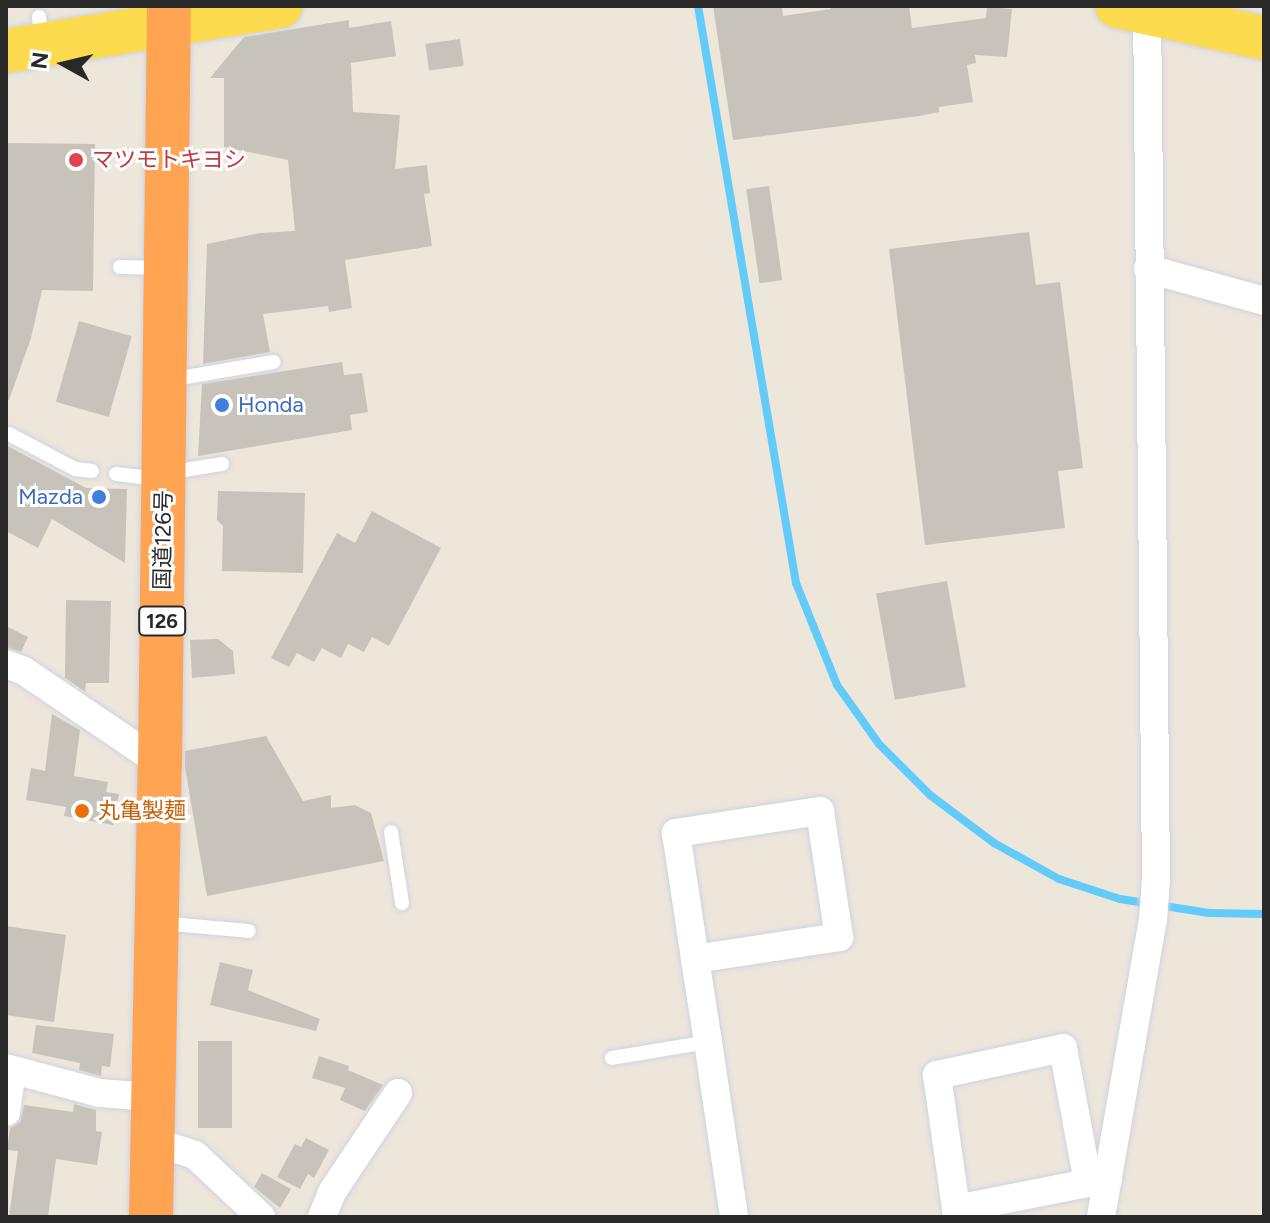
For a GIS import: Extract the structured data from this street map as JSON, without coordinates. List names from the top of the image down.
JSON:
{
  "streets": {
    "highway": ["国道126号", "126"]
  },
  "places": [
    "マツモトキヨシ",
    "Honda",
    "Mazda",
    "丸亀製麺"
  ],
  "north": "left"
}
